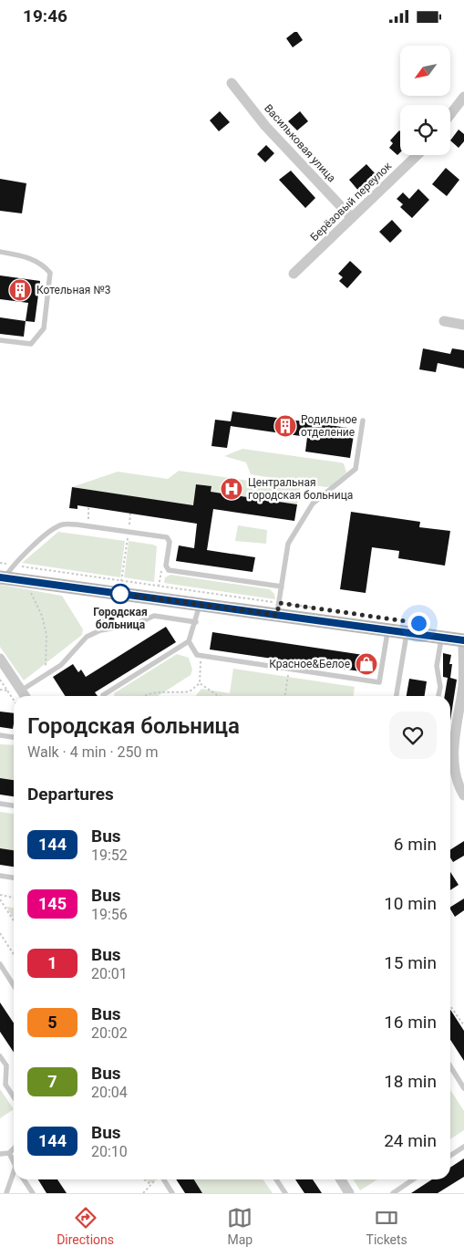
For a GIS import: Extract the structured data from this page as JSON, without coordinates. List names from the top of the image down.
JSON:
{
  "streets": {
    "street": ["Васильковая улица", "Берёзовый переулок"]
  },
  "crossings": [
    ["Васильковая улица", "Берёзовый переулок"]
  ],
  "places": {
    "building": ["Котельная №3", "Родильное отделение"],
    "hospital": ["Центральная городская больница"],
    "other": ["Городская больница"],
    "shop": ["Красное&Белое"]
  },
  "lines": ["bus line 144"],
  "north": "bottom left",
  "page": {
    "status": "19:46",
    "heading": [
      ["Городская больница", "Walk · 4 min · 250 m"],
      "Departures"
    ],
    "list": [
      {
        "mark": "144",
        "name": "Bus",
        "note": "19:52",
        "value": "6 min"
      },
      {
        "mark": "145",
        "name": "Bus",
        "note": "19:56",
        "value": "10 min"
      },
      {
        "mark": "1",
        "name": "Bus",
        "note": "20:01",
        "value": "15 min"
      },
      {
        "mark": "5",
        "name": "Bus",
        "note": "20:02",
        "value": "16 min"
      },
      {
        "mark": "7",
        "name": "Bus",
        "note": "20:04",
        "value": "18 min"
      },
      {
        "mark": "144",
        "name": "Bus",
        "note": "20:10",
        "value": "24 min"
      }
    ],
    "tabs": ["Directions", "Map", "Tickets"]
  }
}
